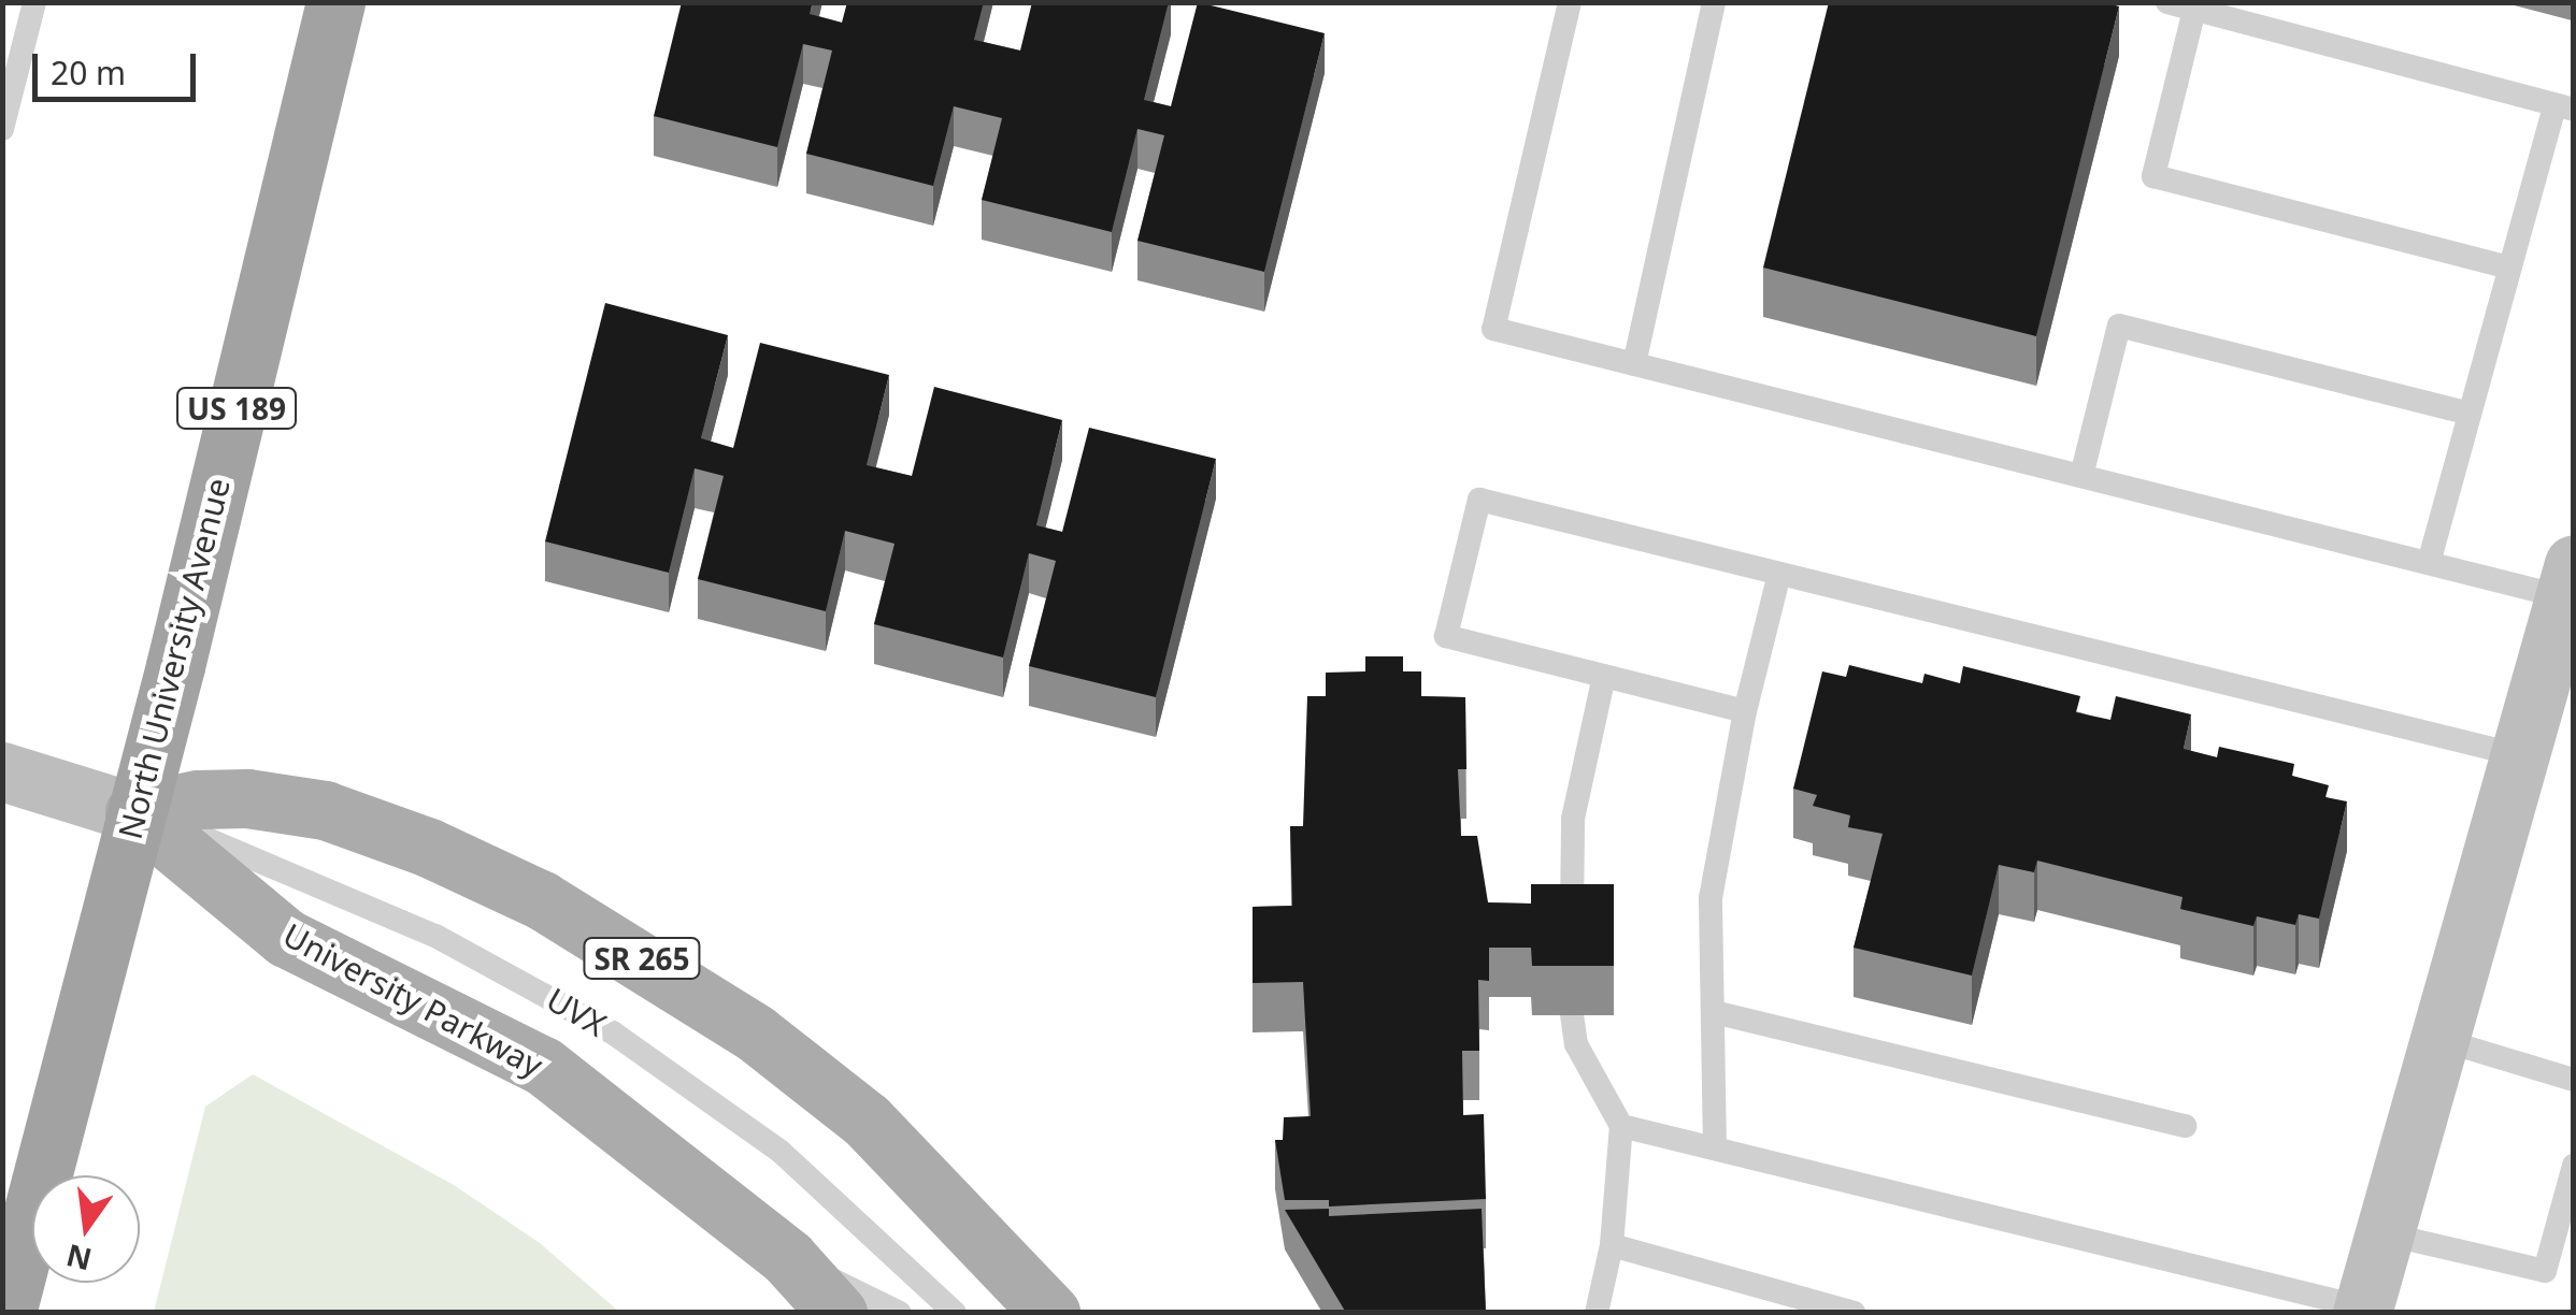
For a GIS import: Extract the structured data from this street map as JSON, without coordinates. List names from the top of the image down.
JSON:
{
  "streets": {
    "highway": ["US 189", "North University Avenue"],
    "main road": ["SR 265", "University Parkway"],
    "lane": ["UVX"]
  },
  "crossings": [
    ["North University Avenue", "University Parkway"],
    ["North University Avenue", "UVX"],
    ["University Parkway", "UVX"]
  ],
  "scale_bar": "20 m",
  "north": "bottom"
}
